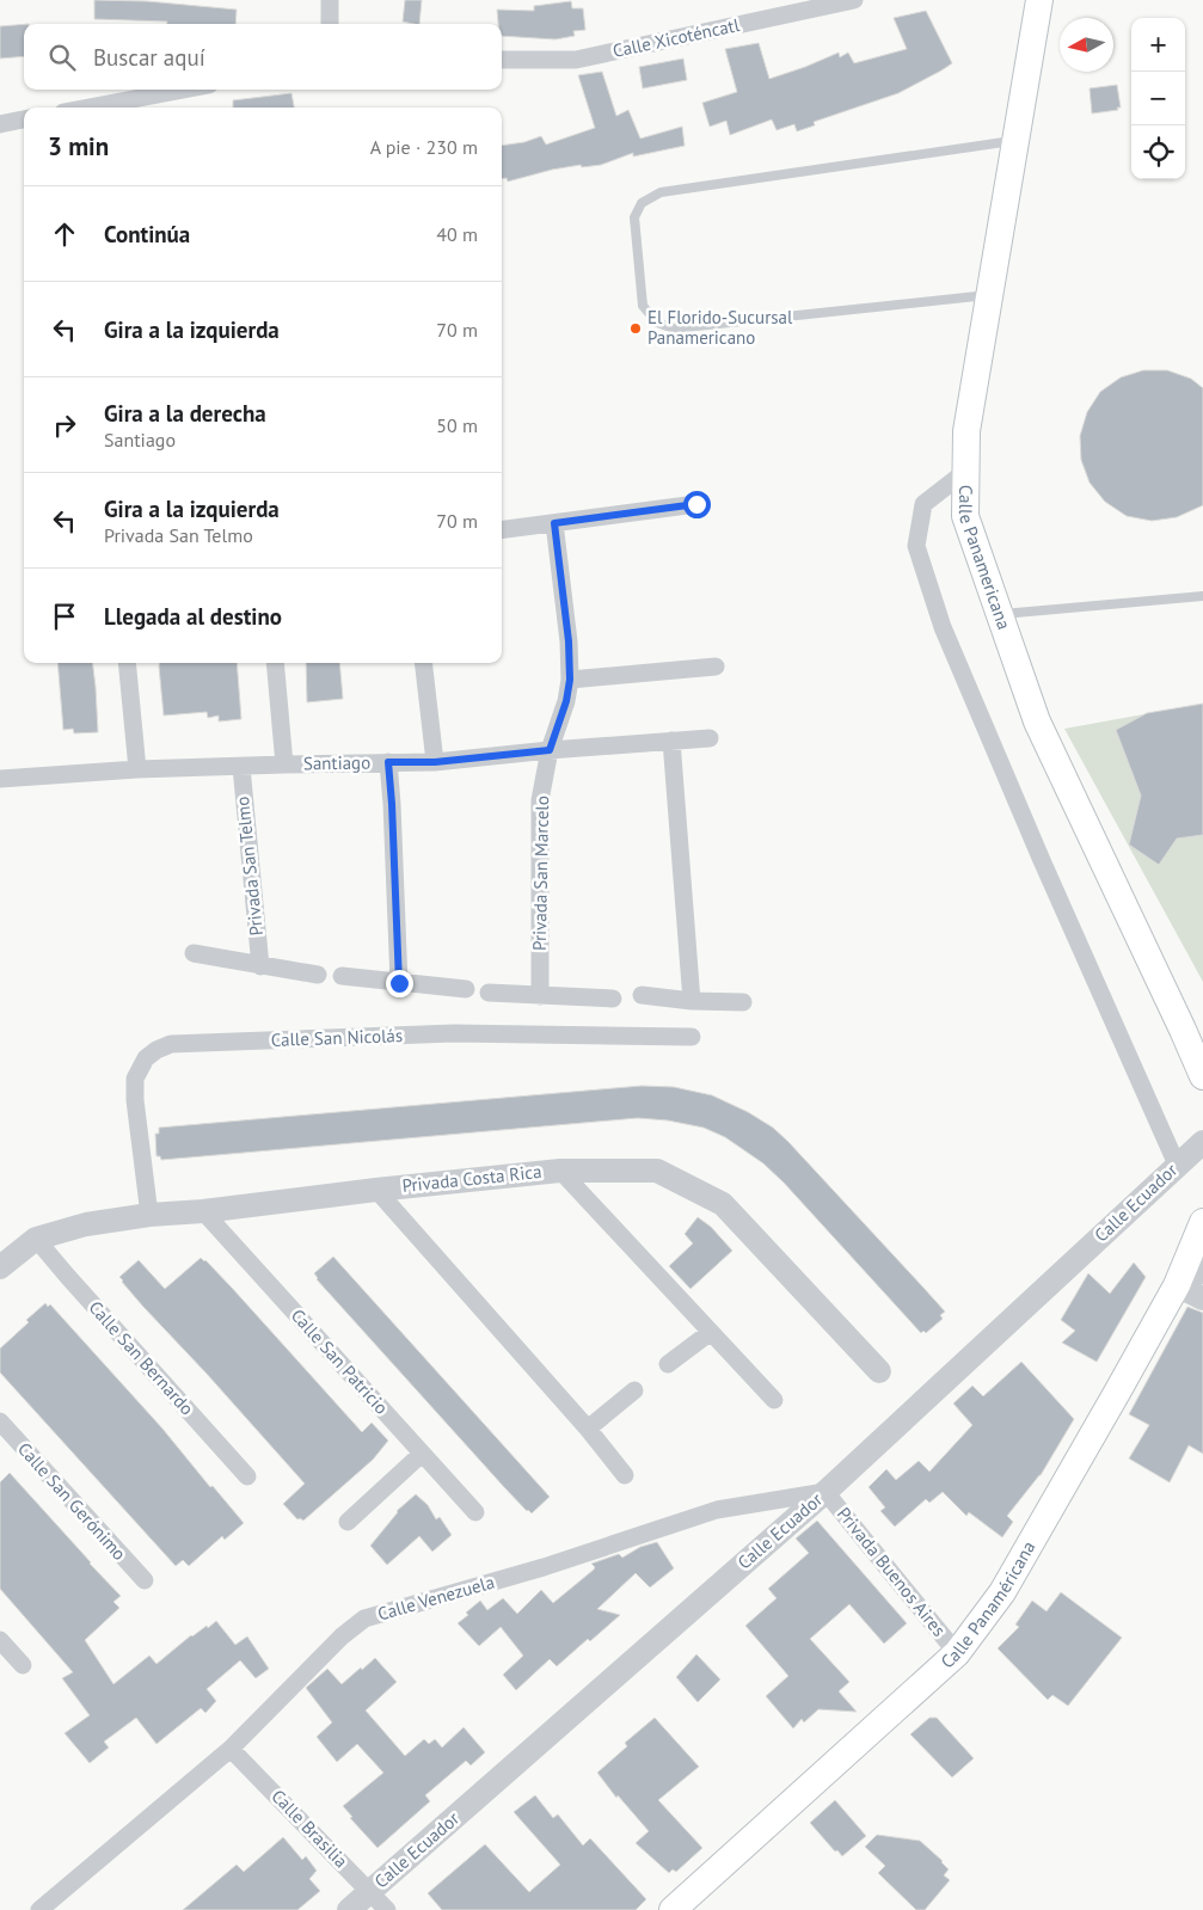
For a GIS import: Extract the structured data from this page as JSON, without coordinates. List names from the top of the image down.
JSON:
{
  "streets": {
    "main road": ["Calle Panamericana", "Calle Panaméricana"],
    "street": [
      "Calle Xicoténcatl",
      "Santiago",
      "Privada San Telmo",
      "Privada San Marcelo",
      "Calle San Nicolás",
      "Privada Costa Rica",
      "Calle Ecuador",
      "Calle San Bernardo",
      "Calle San Patricio",
      "Calle San Gerónimo",
      "Privada Buenos Aires",
      "Calle Venezuela",
      "Calle Brasilia"
    ]
  },
  "crossings": [
    ["Santiago", "Privada San Telmo"],
    ["Santiago", "Privada San Marcelo"],
    ["Calle San Nicolás", "Privada Costa Rica"],
    ["Privada Costa Rica", "Calle San Bernardo"],
    ["Privada Costa Rica", "Calle San Patricio"],
    ["Calle Ecuador", "Privada Buenos Aires"],
    ["Calle Ecuador", "Calle Venezuela"],
    ["Calle Ecuador", "Calle Brasilia"],
    ["Privada Buenos Aires", "Calle Venezuela"],
    ["Privada Buenos Aires", "Calle Panaméricana"],
    ["Calle Venezuela", "Calle Brasilia"]
  ],
  "places": ["El Florido-Sucursal Panamericano"],
  "north": "left",
  "page": {
    "map_buttons": ["+", "−"],
    "search": "Buscar aquí",
    "heading": ["3 min", "A pie · 230 m"],
    "list": [
      ["Continúa", "40 m"],
      ["Gira a la izquierda", "70 m"],
      ["Gira a la derecha", "Santiago", "50 m"],
      ["Gira a la izquierda", "Privada San Telmo", "70 m"],
      "Llegada al destino"
    ]
  }
}
